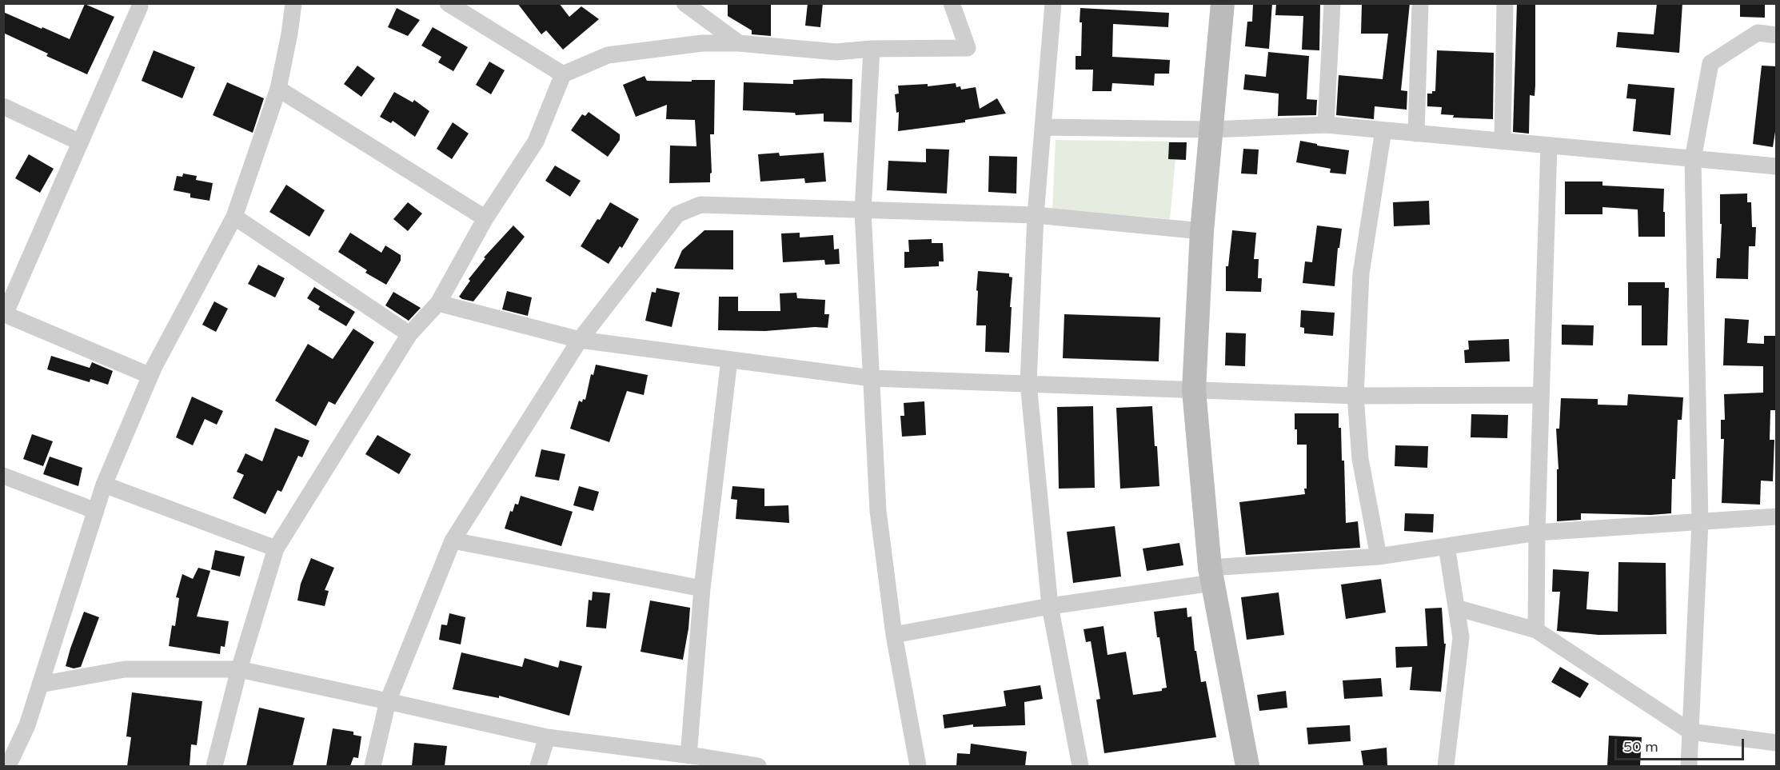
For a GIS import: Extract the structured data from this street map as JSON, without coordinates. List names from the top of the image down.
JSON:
{
  "scale_bar": "50 m"
}
